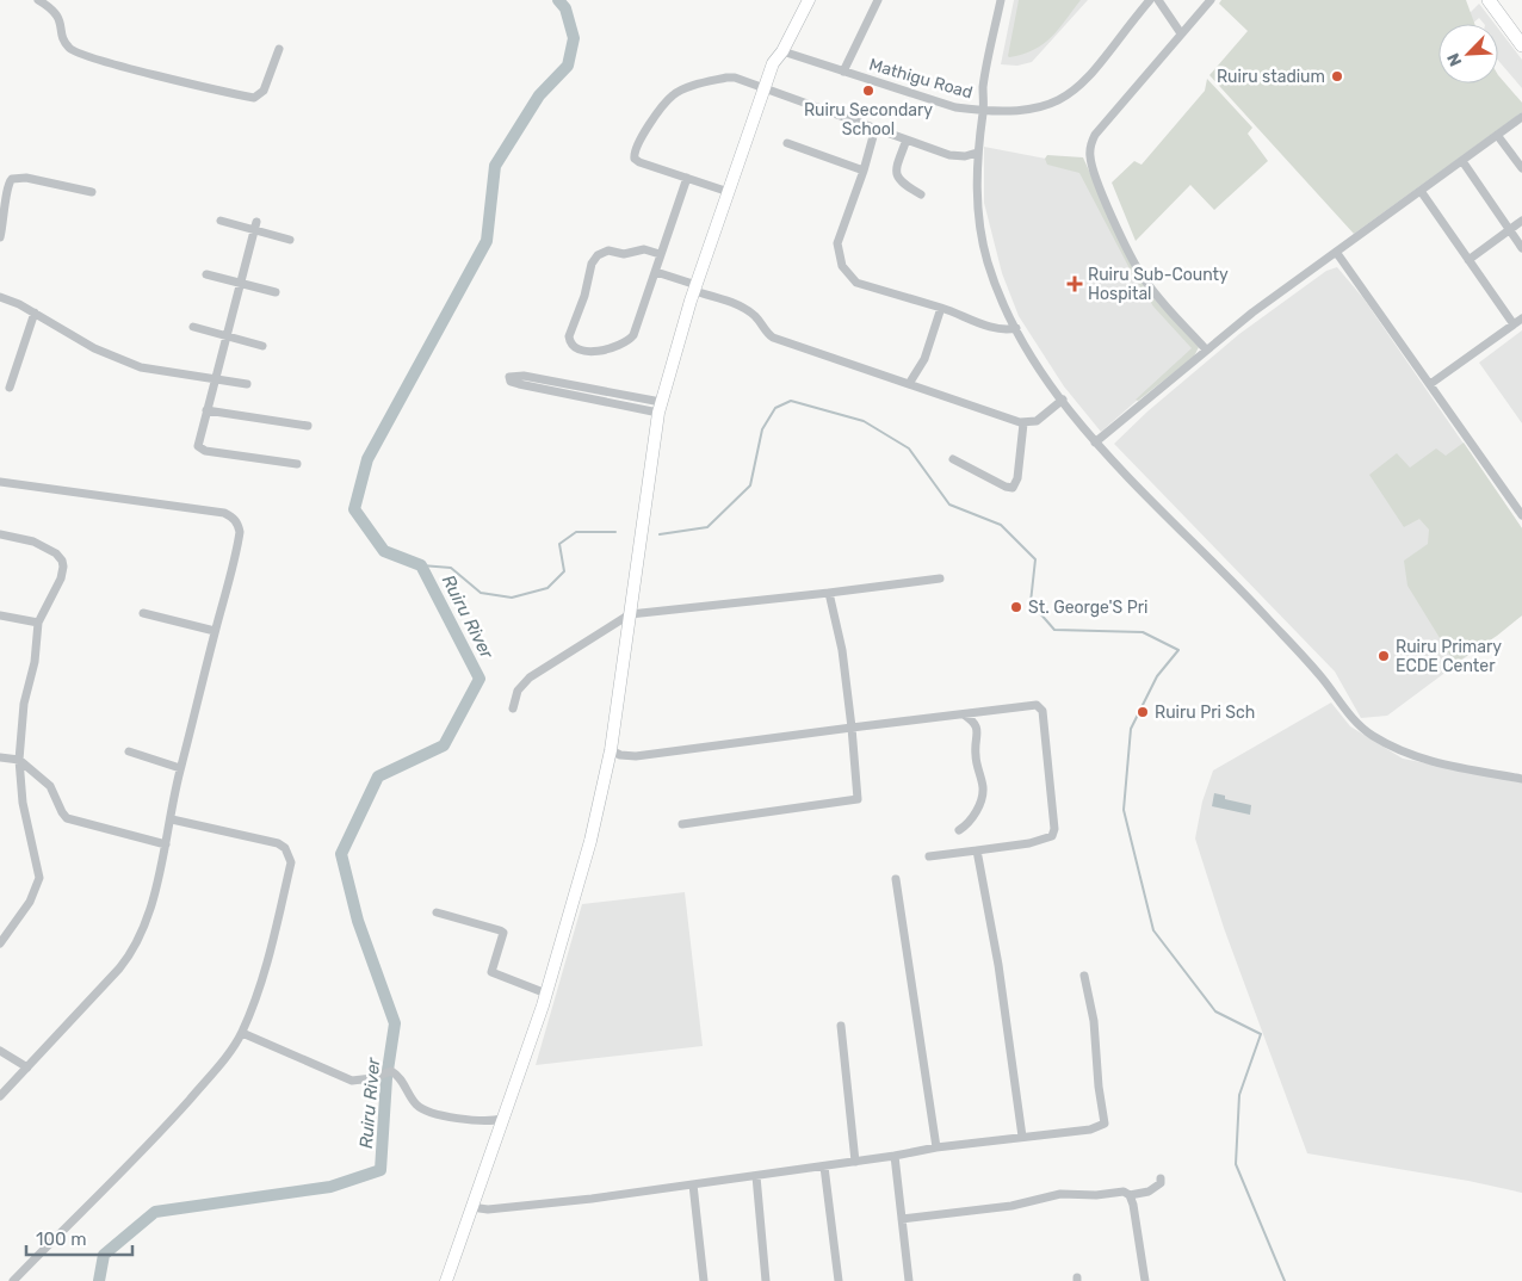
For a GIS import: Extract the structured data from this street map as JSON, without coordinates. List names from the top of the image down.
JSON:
{
  "streets": {
    "street": ["Mathigu Road"]
  },
  "water": ["Ruiru River"],
  "places": {
    "other": [
      "Ruiru stadium",
      "Ruiru Secondary School",
      "St. George'S Pri",
      "Ruiru Primary ECDE Center",
      "Ruiru Pri Sch"
    ],
    "health": ["Ruiru Sub-County Hospital"]
  },
  "scale_bar": "100 m",
  "north": "bottom left"
}
